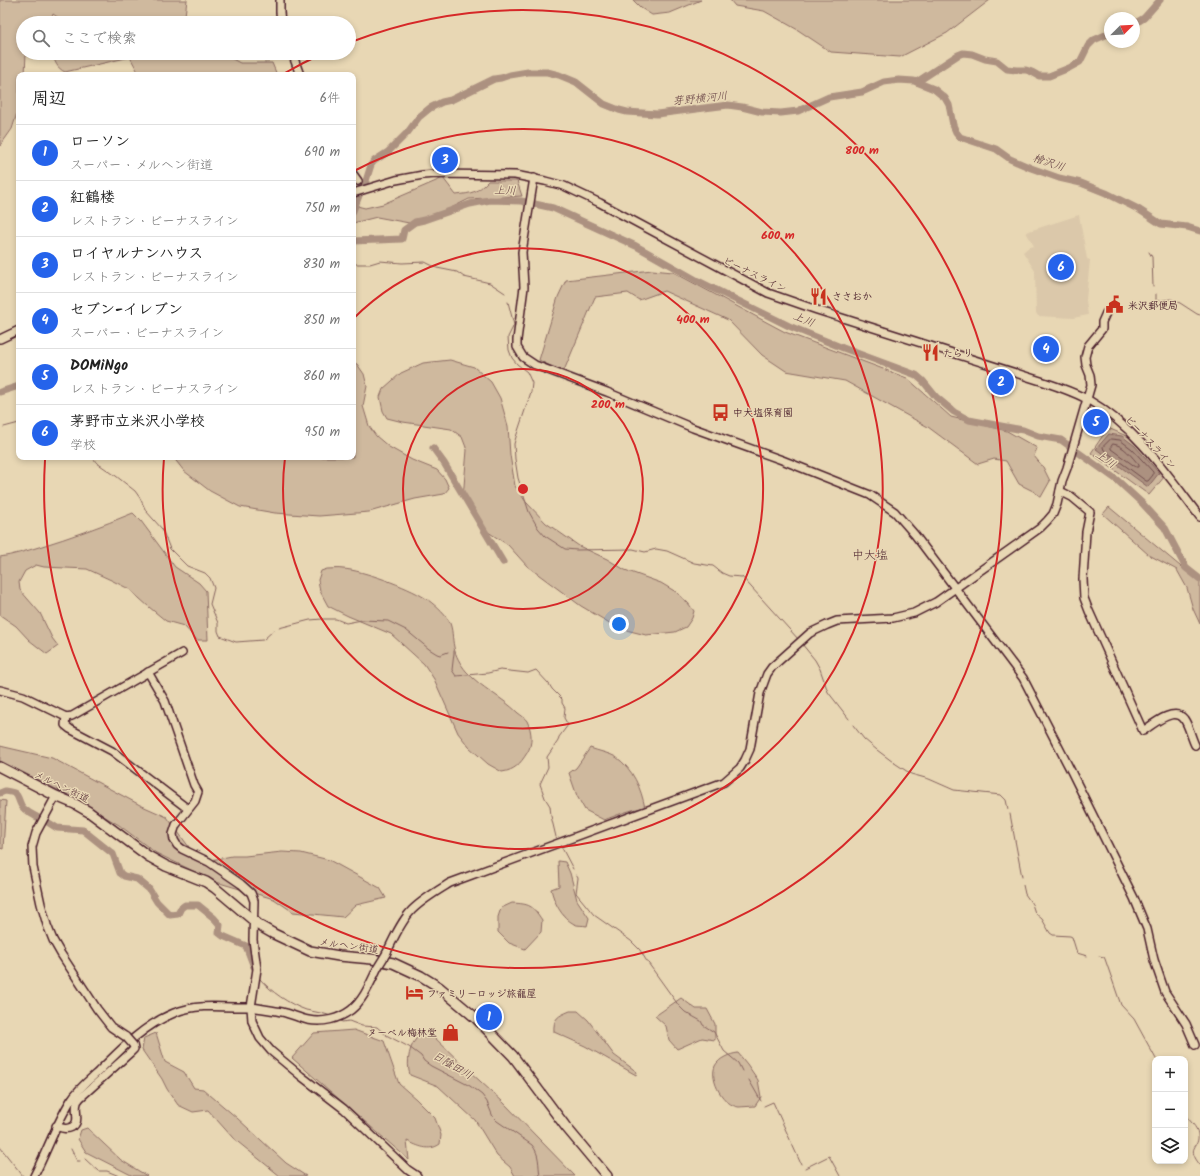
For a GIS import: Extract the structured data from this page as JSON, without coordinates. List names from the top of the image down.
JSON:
{
  "streets": {
    "highway": ["メルヘン街道"],
    "street": ["ビーナスライン"]
  },
  "districts": ["中大塩"],
  "water": [
    "芽野横河川",
    "檜沢川",
    "上川",
    "日陰田川"
  ],
  "places": {
    "restaurant": ["ささおか", "たらり"],
    "public building": ["米沢郵便局"],
    "bus stop": ["中大塩保育園"],
    "hotel": ["ファミリーロッジ旅籠屋"],
    "shop": ["ヌーベル梅林堂"]
  },
  "north": "top right",
  "page": {
    "search": "ここで検索",
    "heading": ["周辺", "6件"],
    "list": [
      {
        "mark": "1",
        "name": "ローソン",
        "note": "スーパー · メルヘン街道",
        "value": "690 m"
      },
      {
        "mark": "2",
        "name": "紅鶴楼",
        "note": "レストラン · ビーナスライン",
        "value": "750 m"
      },
      {
        "mark": "3",
        "name": "ロイヤルナンハウス",
        "note": "レストラン · ビーナスライン",
        "value": "830 m"
      },
      {
        "mark": "4",
        "name": "セブン-イレブン",
        "note": "スーパー · ビーナスライン",
        "value": "850 m"
      },
      {
        "mark": "5",
        "name": "DOMiNgo",
        "note": "レストラン · ビーナスライン",
        "value": "860 m"
      },
      {
        "mark": "6",
        "name": "茅野市立米沢小学校",
        "note": "学校",
        "value": "950 m"
      }
    ],
    "pins": [
      "3",
      "6",
      "4",
      "2",
      "5",
      "1"
    ],
    "map_buttons": ["+", "−"]
  },
  "rings": [
    "800 m",
    "600 m",
    "400 m",
    "200 m"
  ]
}
